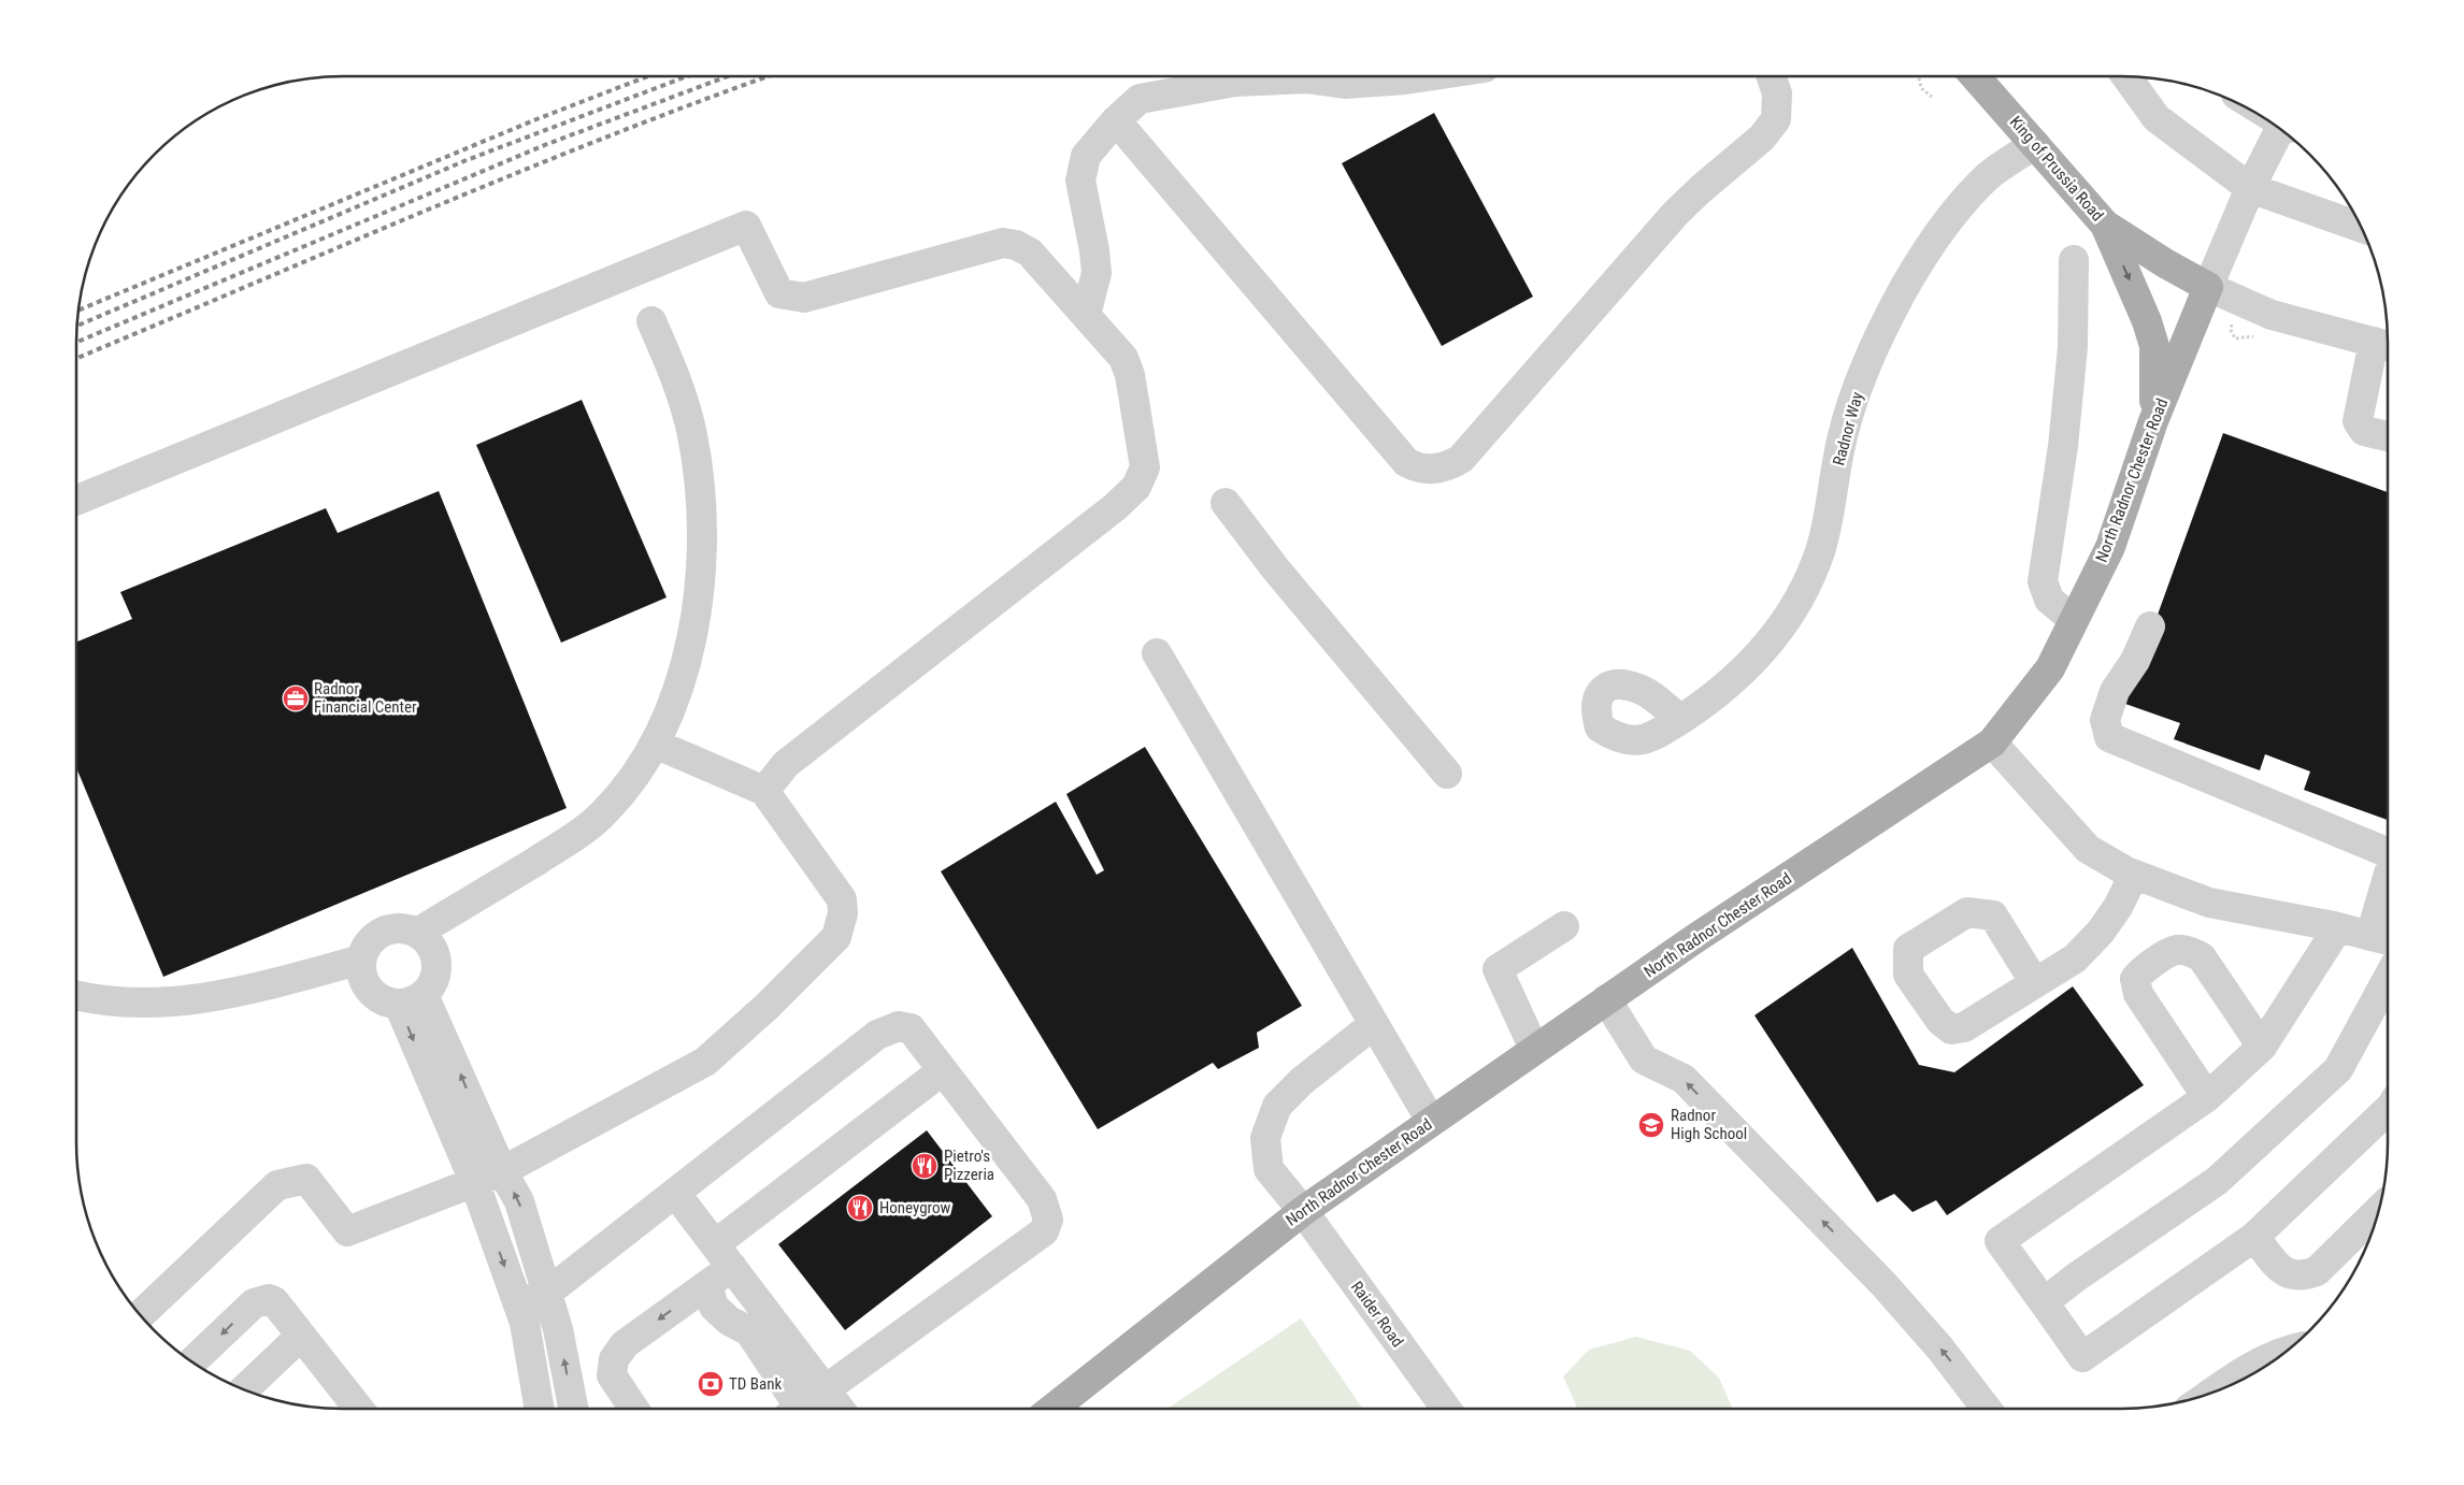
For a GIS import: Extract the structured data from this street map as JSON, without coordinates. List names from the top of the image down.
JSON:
{
  "streets": {
    "main road": ["King of Prussia Road", "North Radnor Chester Road"],
    "street": ["Radnor Way", "Raider Road"]
  },
  "crossings": [
    ["King of Prussia Road", "Radnor Way"],
    ["King of Prussia Road", "North Radnor Chester Road"],
    ["North Radnor Chester Road", "Raider Road"]
  ],
  "places": {
    "office": ["Radnor Financial Center"],
    "school or university": ["Radnor High School"],
    "restaurant": ["Pietro's Pizzeria", "Honeygrow"],
    "bank": ["TD Bank"]
  }
}
